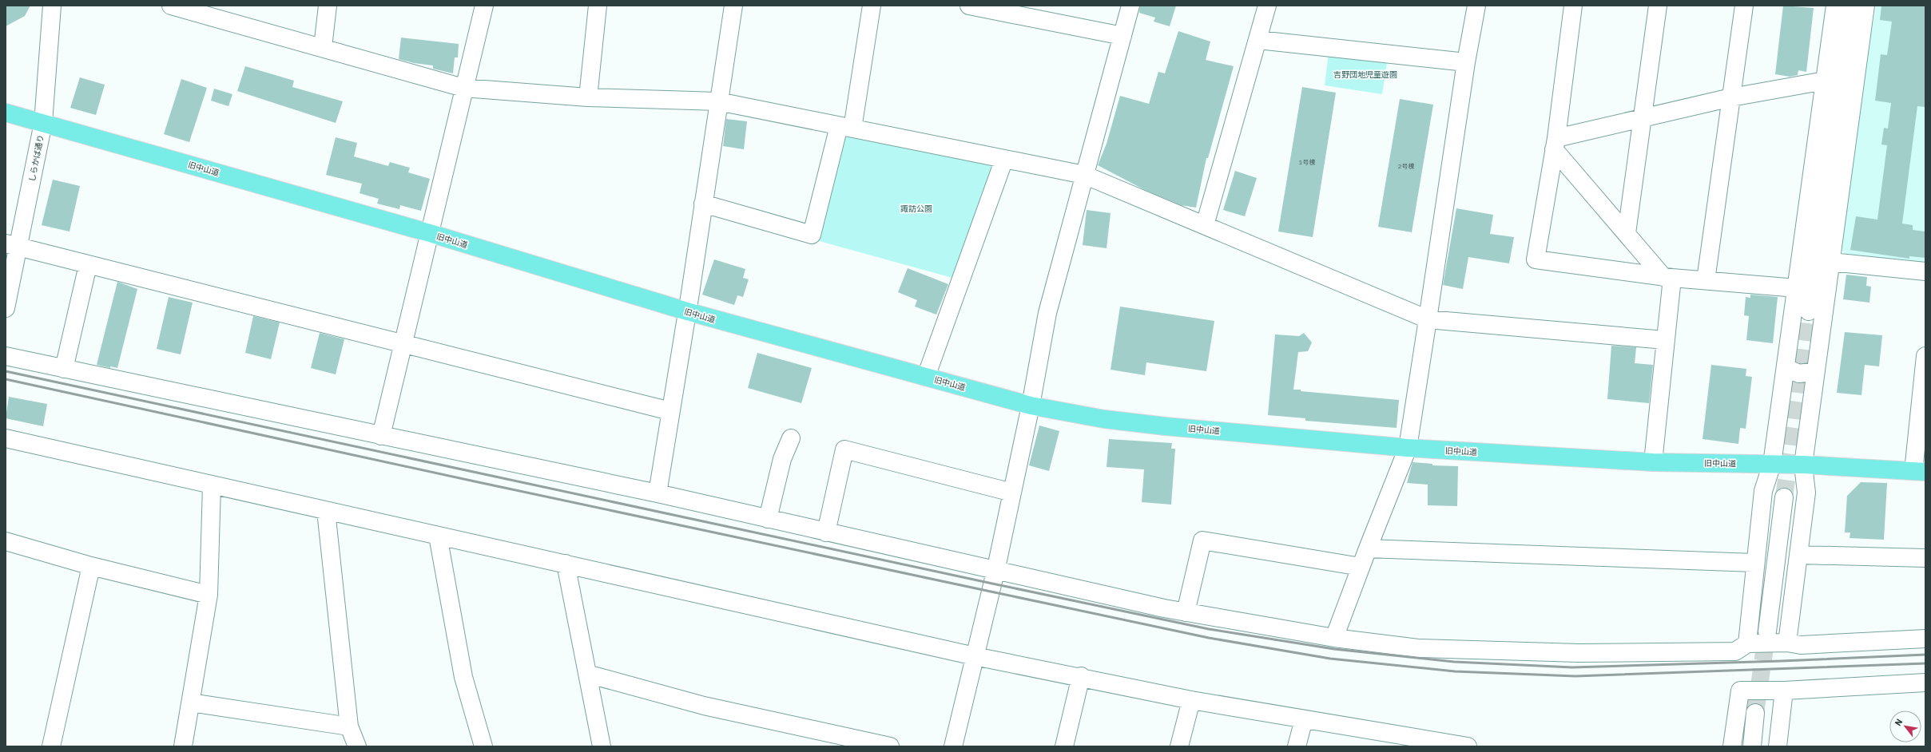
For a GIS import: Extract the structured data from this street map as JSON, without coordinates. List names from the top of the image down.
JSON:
{
  "streets": {
    "main road": ["旧中山道"],
    "street": ["しらかば通り"]
  },
  "crossings": [
    ["しらかば通り", "旧中山道"]
  ],
  "parks": ["吉野団地児童遊園", "諏訪公園"],
  "house_numbers": ["1号棟", "2号棟"],
  "north": "top left"
}
